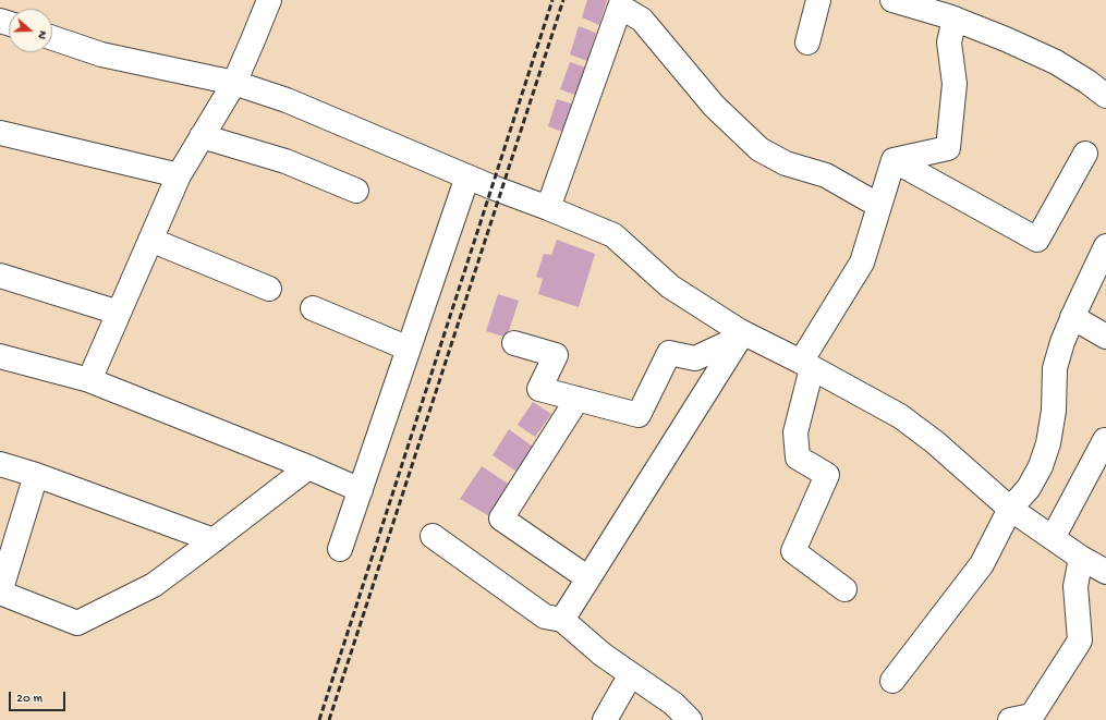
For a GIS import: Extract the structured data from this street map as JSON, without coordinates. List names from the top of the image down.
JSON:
{
  "scale_bar": "20 m",
  "north": "right"
}
